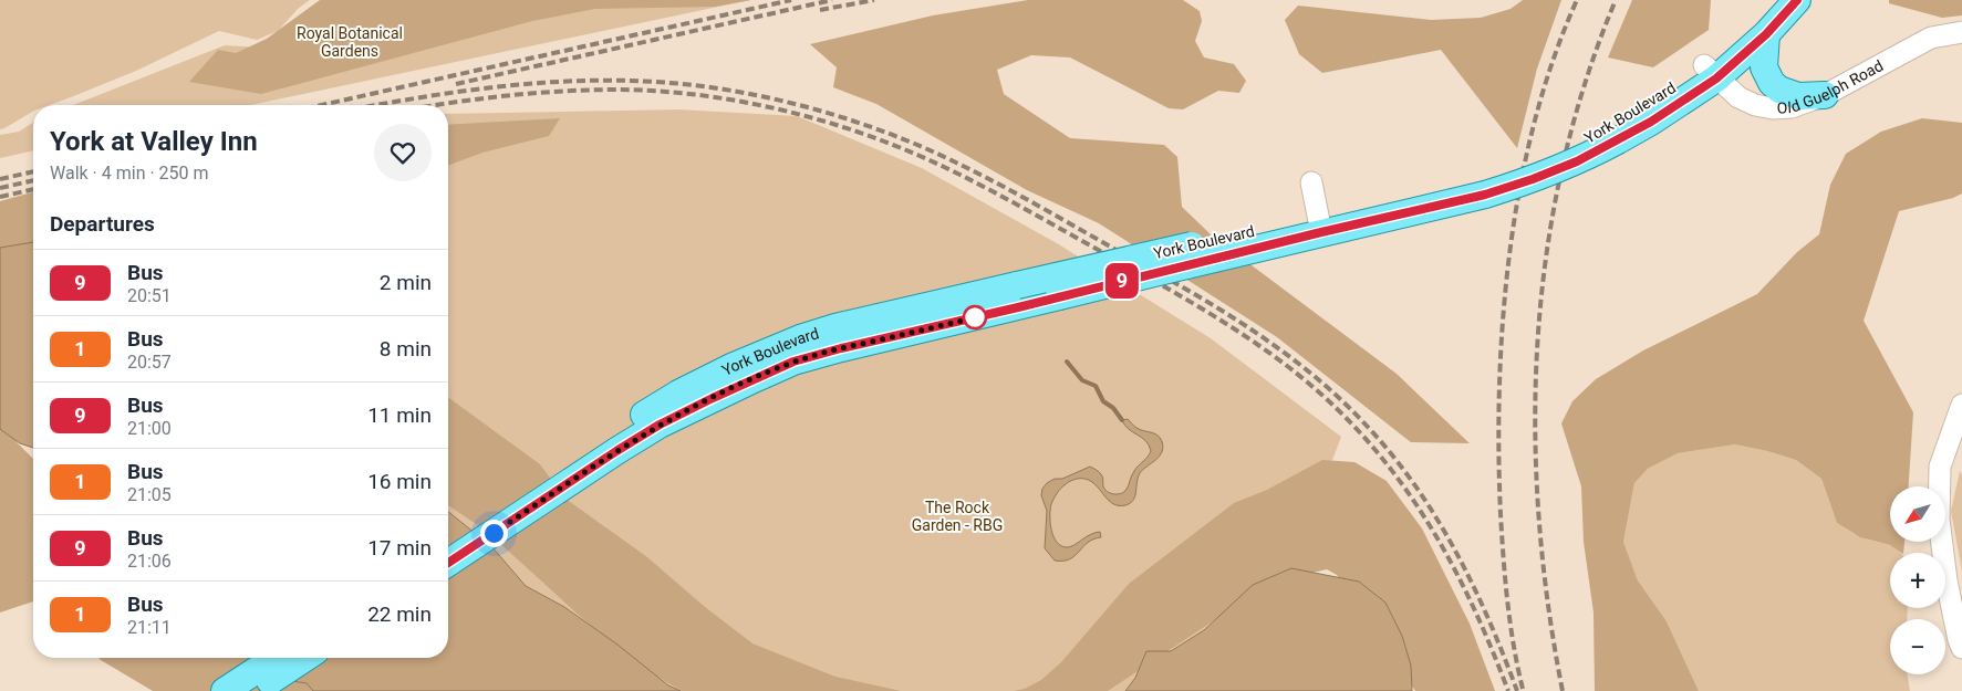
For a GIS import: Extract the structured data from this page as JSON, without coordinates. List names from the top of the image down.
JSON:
{
  "streets": {
    "main road": ["York Boulevard"],
    "street": ["Old Guelph Road"]
  },
  "crossings": [
    ["Old Guelph Road", "York Boulevard"]
  ],
  "parks": ["Royal Botanical Gardens", "The Rock Garden - RBG"],
  "lines": ["bus line 9"],
  "north": "bottom left",
  "page": {
    "on_map": "9",
    "heading": [
      ["York at Valley Inn", "Walk · 4 min · 250 m"],
      "Departures"
    ],
    "list": [
      {
        "mark": "9",
        "name": "Bus",
        "note": "20:51",
        "value": "2 min"
      },
      {
        "mark": "1",
        "name": "Bus",
        "note": "20:57",
        "value": "8 min"
      },
      {
        "mark": "9",
        "name": "Bus",
        "note": "21:00",
        "value": "11 min"
      },
      {
        "mark": "1",
        "name": "Bus",
        "note": "21:05",
        "value": "16 min"
      },
      {
        "mark": "9",
        "name": "Bus",
        "note": "21:06",
        "value": "17 min"
      },
      {
        "mark": "1",
        "name": "Bus",
        "note": "21:11",
        "value": "22 min"
      }
    ],
    "map_buttons": ["+", "−"]
  }
}
